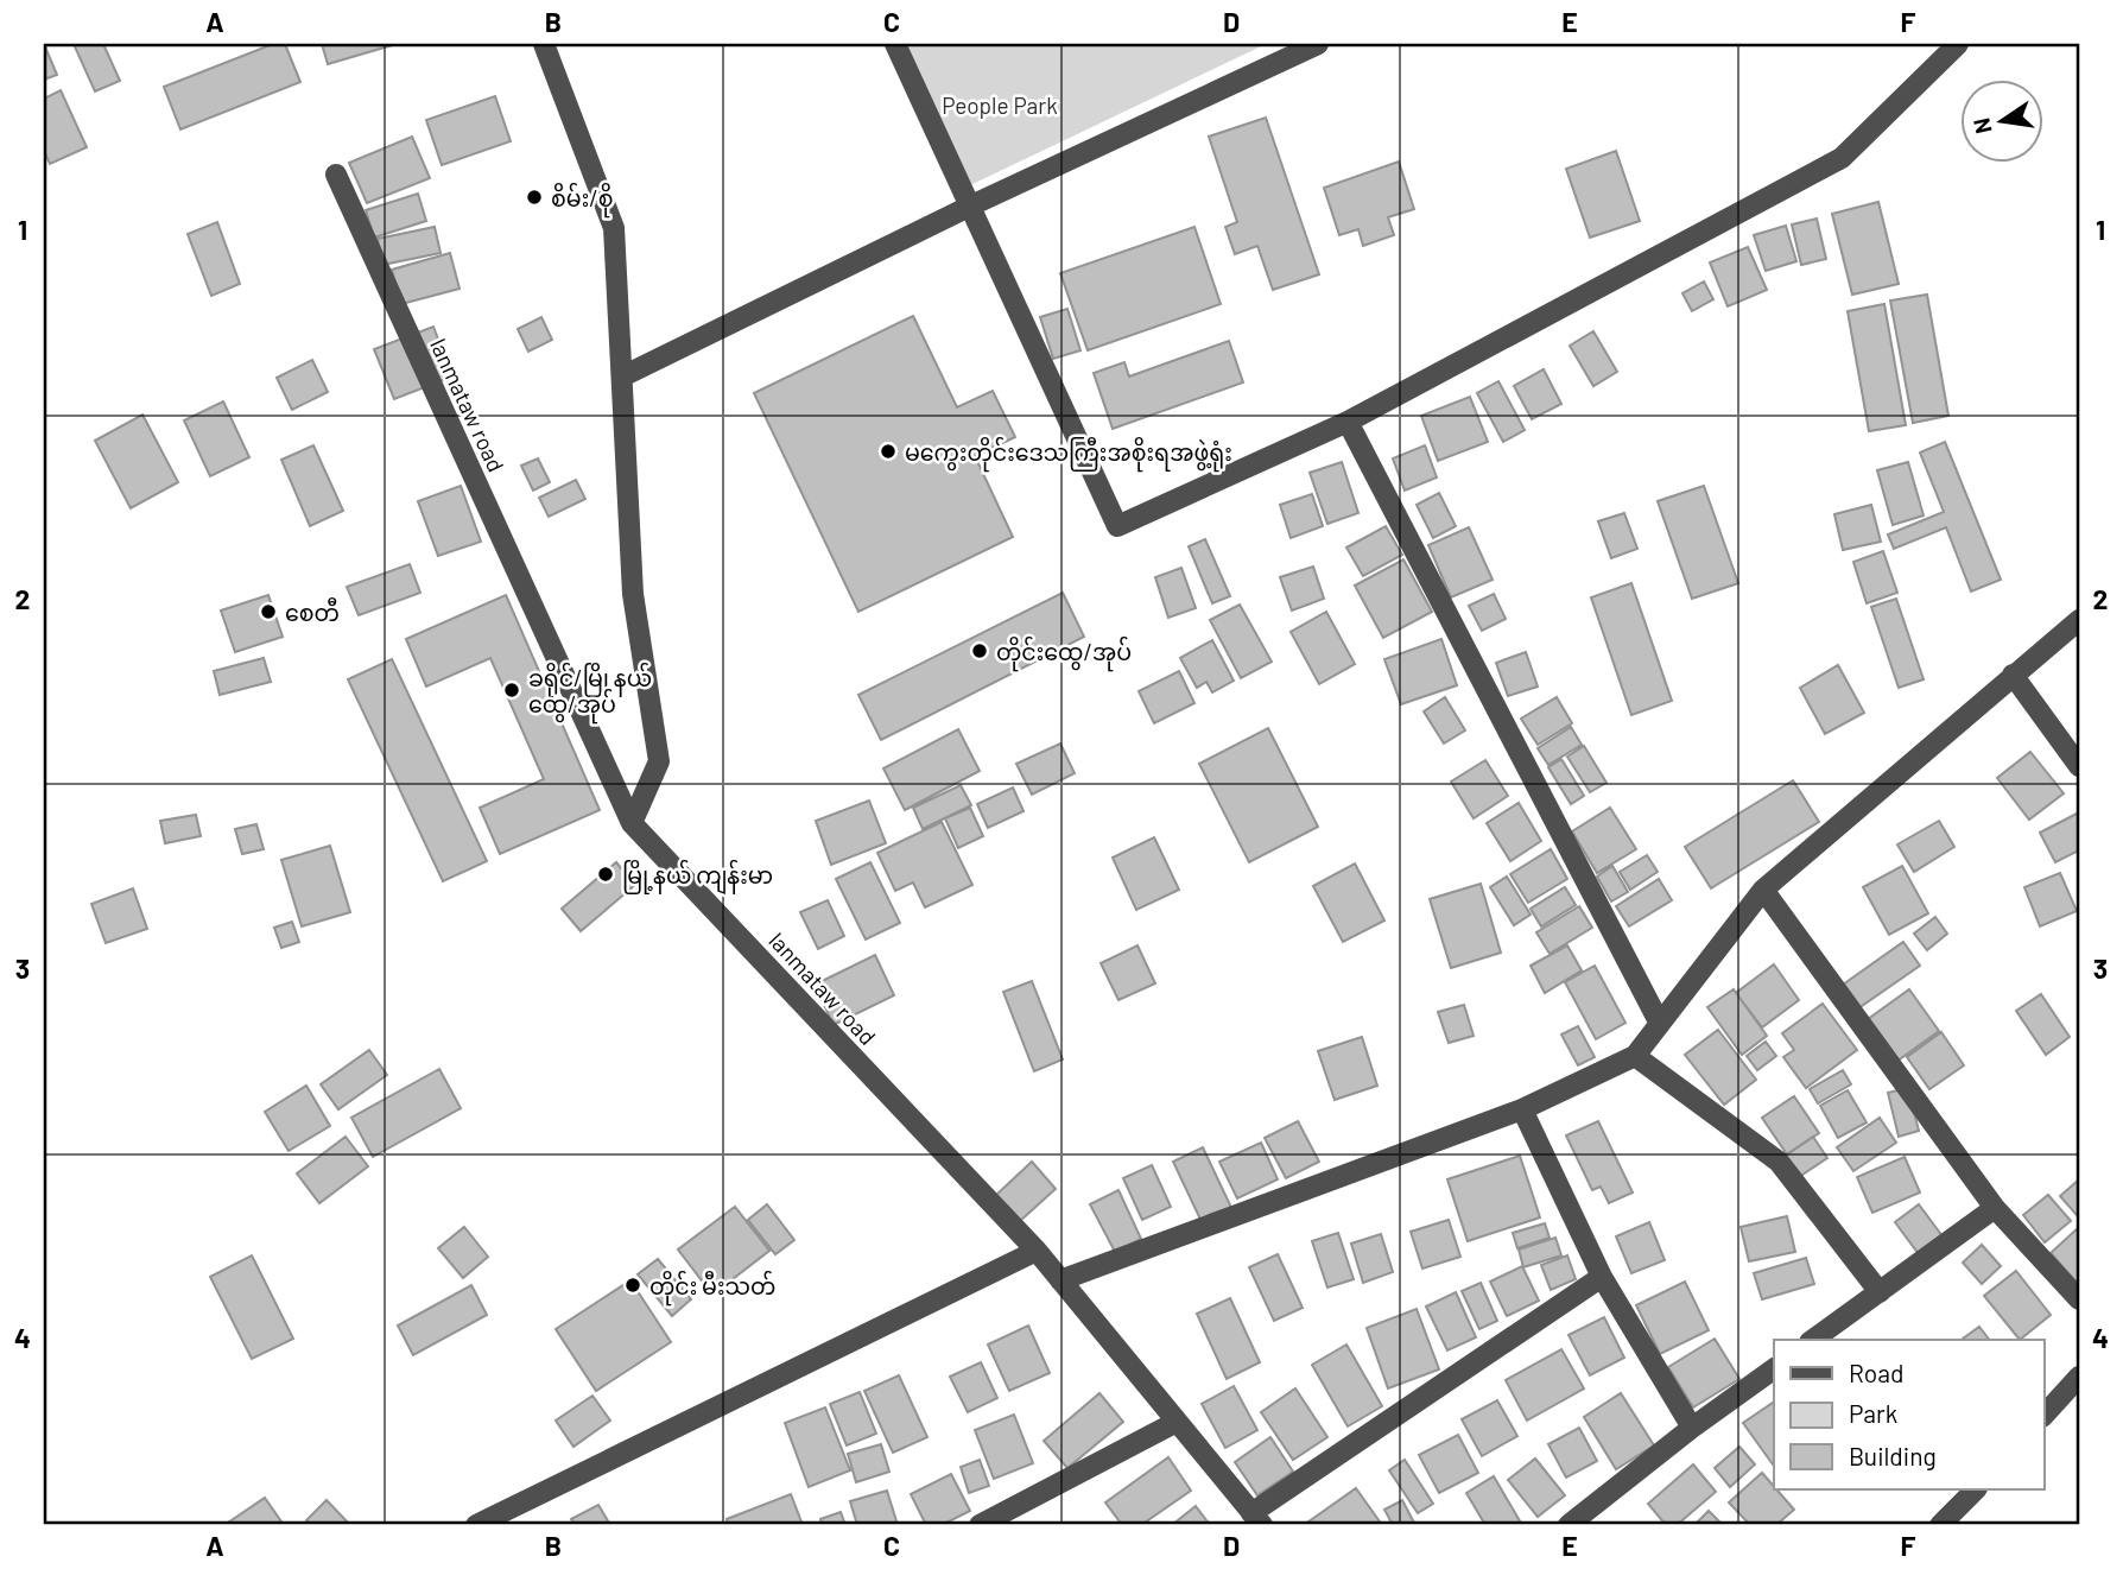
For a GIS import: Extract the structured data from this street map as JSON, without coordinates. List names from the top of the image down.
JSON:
{
  "streets": {
    "street": ["lanmataw road"]
  },
  "parks": ["People Park"],
  "places": [
    "စိမ်း/စို",
    "မကွေးတိုင်းဒေသကြီးအစိုးရအဖွဲ့ရုံး",
    "စေတီ",
    "တိုင်းထွေ/အုပ်",
    "ခရိုင်/မြို့နယ် ထွေ/အုပ်",
    "မြို့နယ် ကျန်းမာ",
    "တိုင်း မီးသတ်"
  ],
  "legend": ["Road", "Park", "Building"],
  "north": "left",
  "grid": {
    "columns": [
      "A",
      "B",
      "C",
      "D",
      "E",
      "F"
    ],
    "rows": [
      "1",
      "2",
      "3",
      "4"
    ]
  }
}
